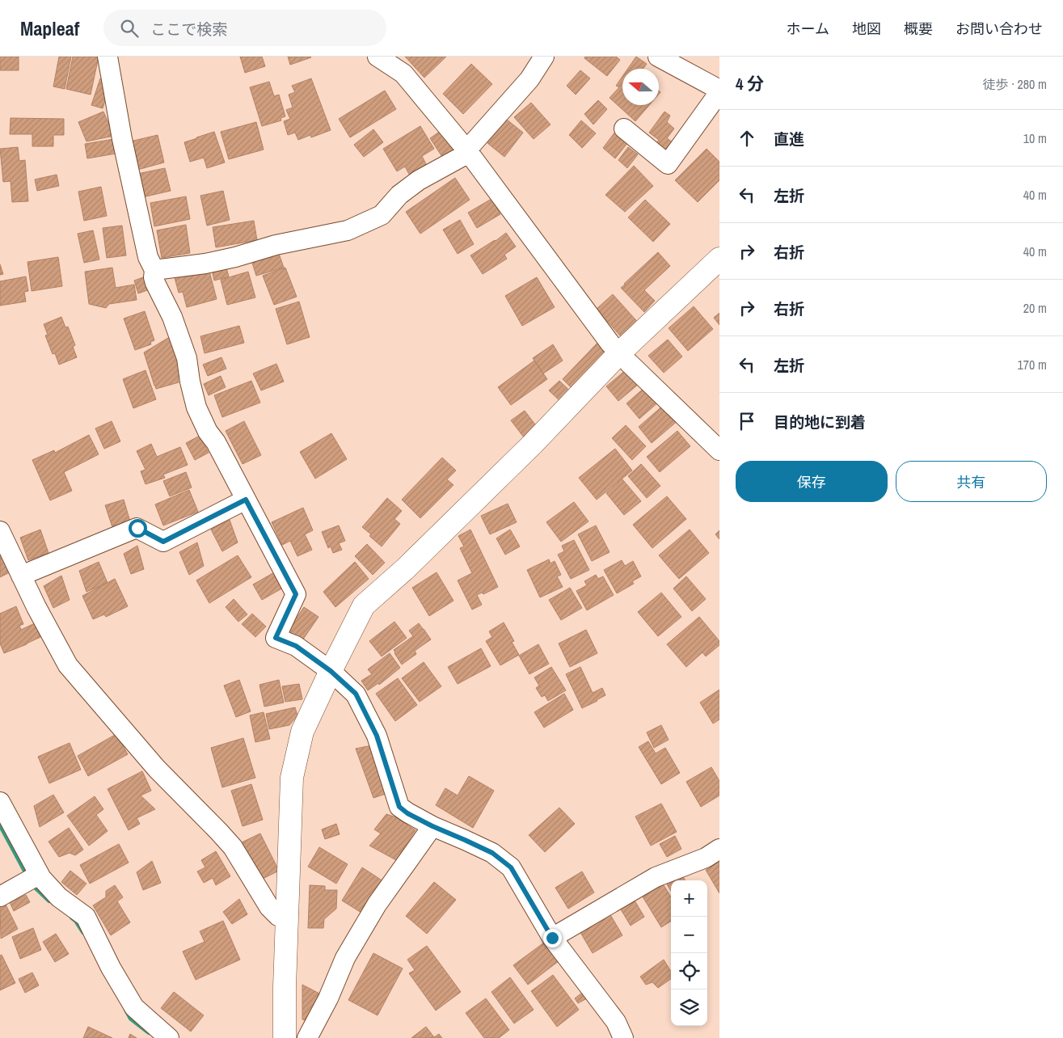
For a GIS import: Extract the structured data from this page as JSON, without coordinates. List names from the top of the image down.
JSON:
{
  "north": "left",
  "page": {
    "header": "Mapleaf",
    "search": "ここで検索",
    "nav": [
      "ホーム",
      "地図",
      "概要",
      "お問い合わせ"
    ],
    "heading": ["4 分", "徒歩 · 280 m"],
    "list": [
      ["直進", "10 m"],
      ["左折", "40 m"],
      ["右折", "40 m"],
      ["右折", "20 m"],
      ["左折", "170 m"],
      "目的地に到着"
    ],
    "buttons": ["保存", "共有"],
    "map_buttons": ["+", "−"]
  }
}
